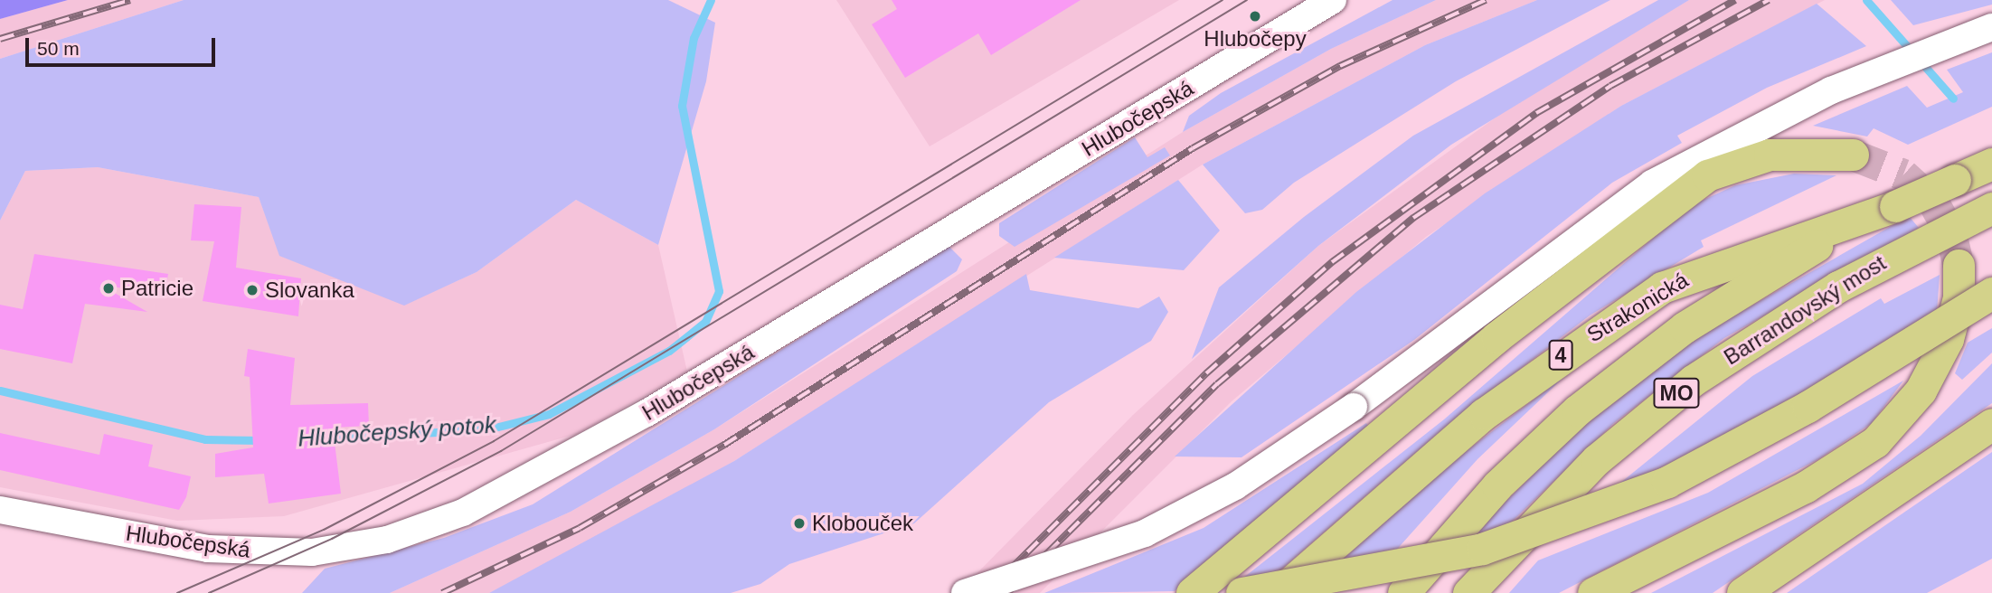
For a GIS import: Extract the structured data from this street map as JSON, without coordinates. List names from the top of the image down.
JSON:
{
  "streets": {
    "main road": [
      "Strakonická",
      "Barrandovský most",
      "4",
      "MO"
    ],
    "street": ["Hlubočepská"]
  },
  "crossings": [
    ["Strakonická", "Barrandovský most"]
  ],
  "water": ["Hlubočepský potok"],
  "places": [
    "Hlubočepy",
    "Patricie",
    "Slovanka",
    "Klobouček"
  ],
  "scale_bar": "50 m"
}
